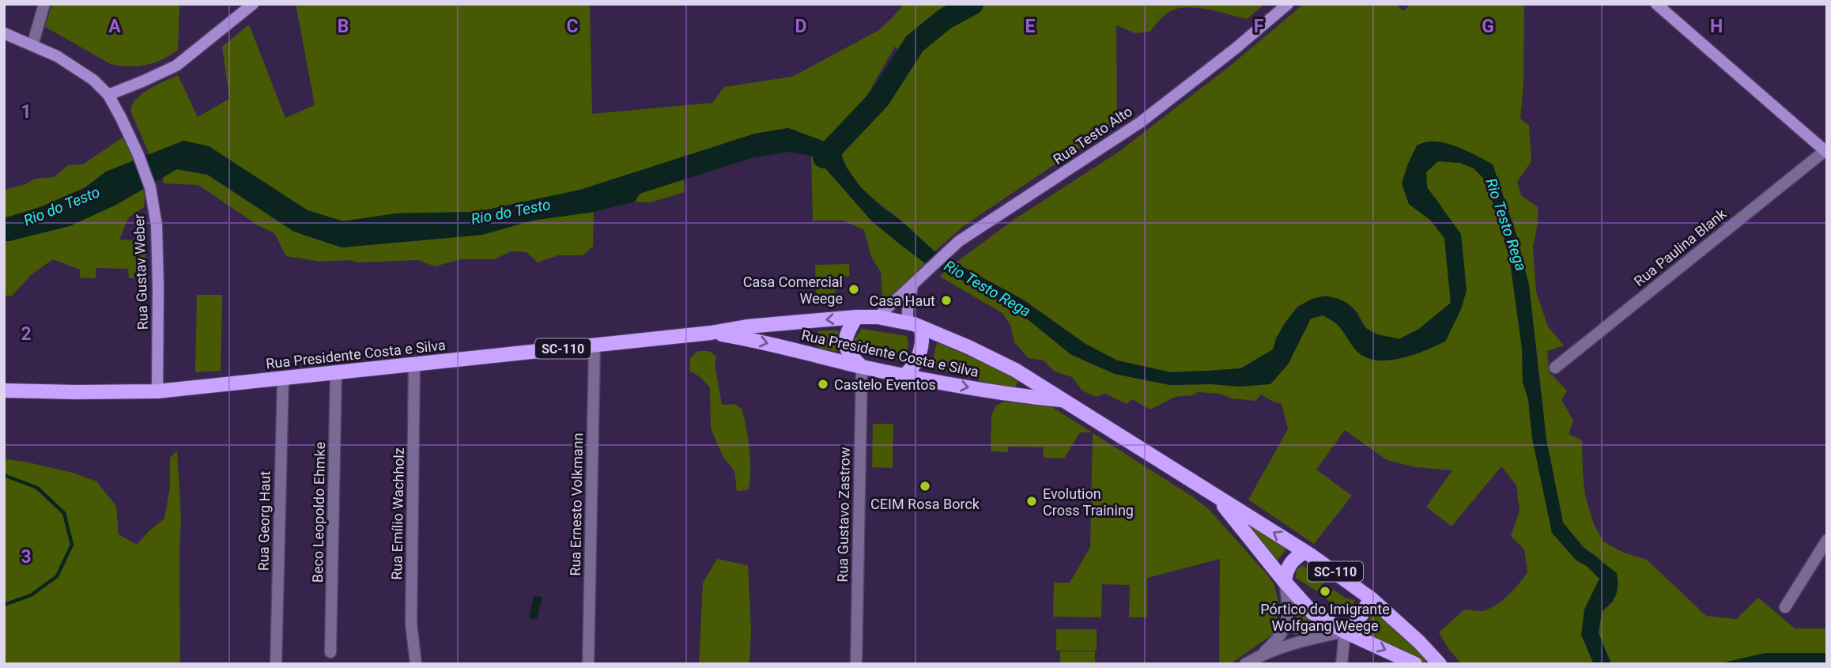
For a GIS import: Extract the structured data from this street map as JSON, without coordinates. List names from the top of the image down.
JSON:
{
  "streets": {
    "main road": ["SC-110", "Rua Presidente Costa e Silva"],
    "street": [
      "Rua Testo Alto",
      "Rua Paulina Blank",
      "Rua Gustav Weber",
      "Rua Ernesto Volkmann",
      "Beco Leopoldo Ehmke",
      "Rua Emílio Wachholz",
      "Rua Gustavo Zastrow",
      "Rua Georg Haut"
    ]
  },
  "crossings": [
    ["Rua Testo Alto", "Rua Presidente Costa e Silva"],
    ["Rua Testo Alto", "Rua Gustavo Zastrow"],
    ["Rua Gustav Weber", "Rua Presidente Costa e Silva"],
    ["Rua Presidente Costa e Silva", "Rua Ernesto Volkmann"],
    ["Rua Presidente Costa e Silva", "Beco Leopoldo Ehmke"],
    ["Rua Presidente Costa e Silva", "Rua Emílio Wachholz"],
    ["Rua Presidente Costa e Silva", "Rua Gustavo Zastrow"],
    ["Rua Presidente Costa e Silva", "Rua Georg Haut"]
  ],
  "water": ["Rio do Testo", "Rio Testo Rega"],
  "places": [
    "Casa Comercial Weege",
    "Casa Haut",
    "Castelo Eventos",
    "CEIM Rosa Borck",
    "Evolution Cross Training",
    "Pórtico do Imigrante Wolfgang Weege"
  ],
  "grid": {
    "columns": [
      "A",
      "B",
      "C",
      "D",
      "E",
      "F",
      "G",
      "H"
    ],
    "rows": ["1", "2", "3"]
  }
}
